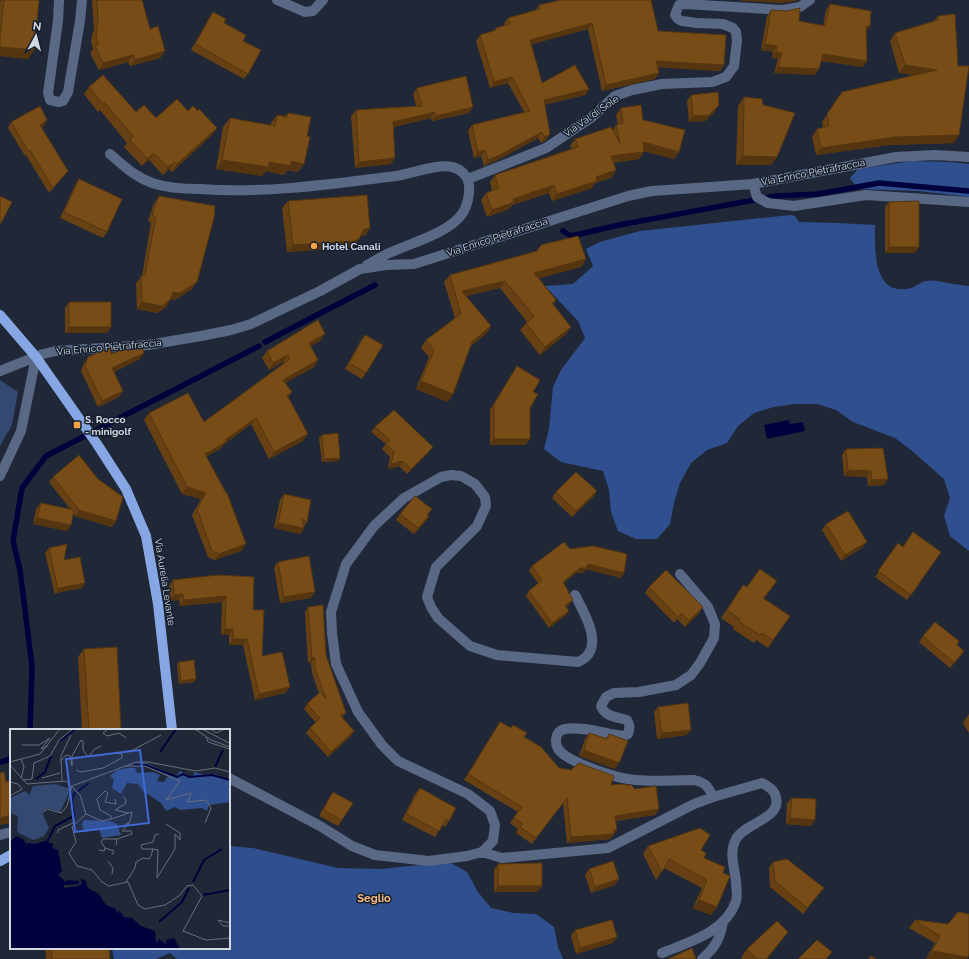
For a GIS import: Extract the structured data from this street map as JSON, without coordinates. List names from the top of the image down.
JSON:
{
  "streets": {
    "main road": ["Via Aurelia Levante"],
    "street": ["Via Val di Sole", "Via Enrico Pietrafraccia"]
  },
  "crossings": [
    ["Via Enrico Pietrafraccia", "Via Aurelia Levante"]
  ],
  "districts": ["Seglio"],
  "places": {
    "other": ["Hotel Canali"],
    "transit": ["S. Rocco - minigolf"]
  },
  "north": "top"
}
